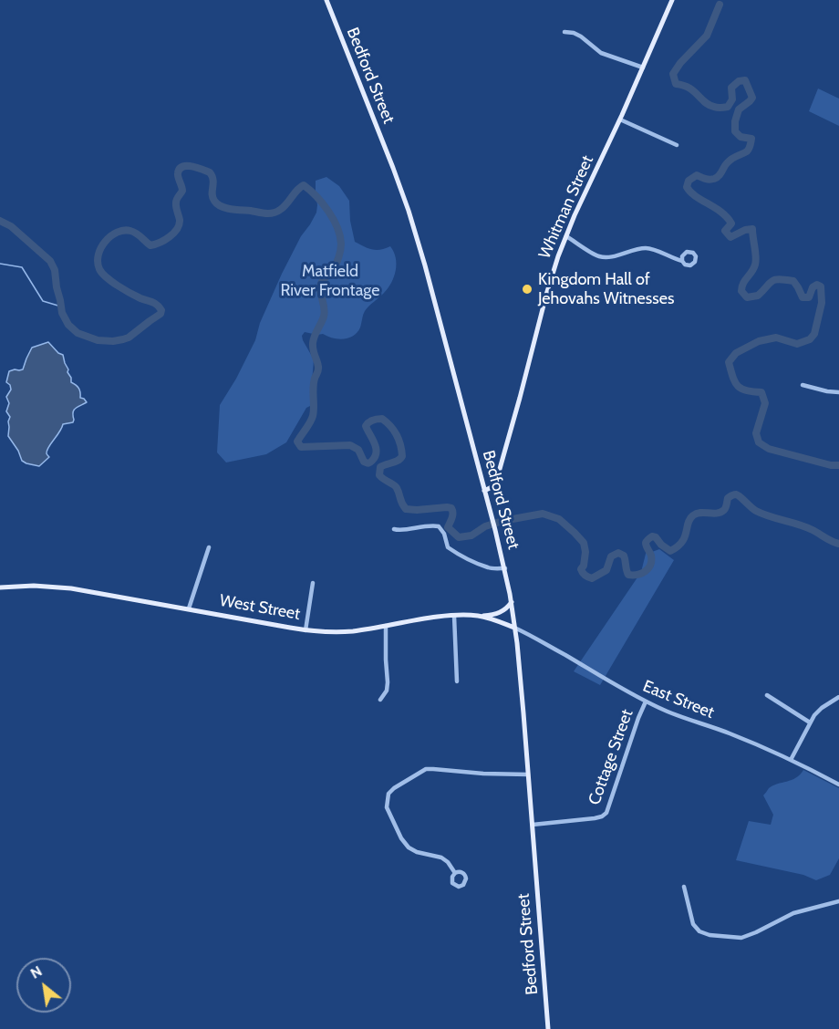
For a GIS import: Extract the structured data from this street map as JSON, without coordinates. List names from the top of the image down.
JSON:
{
  "streets": {
    "main road": ["Bedford Street", "Whitman Street", "West Street"],
    "street": ["East Street", "Cottage Street"]
  },
  "crossings": [
    ["Bedford Street", "Whitman Street"],
    ["Bedford Street", "West Street"],
    ["Bedford Street", "East Street"],
    ["Bedford Street", "Cottage Street"],
    ["West Street", "East Street"],
    ["East Street", "Cottage Street"]
  ],
  "parks": ["Matfield River Frontage"],
  "places": ["Kingdom Hall of Jehovahs Witnesses"],
  "north": "top left"
}
